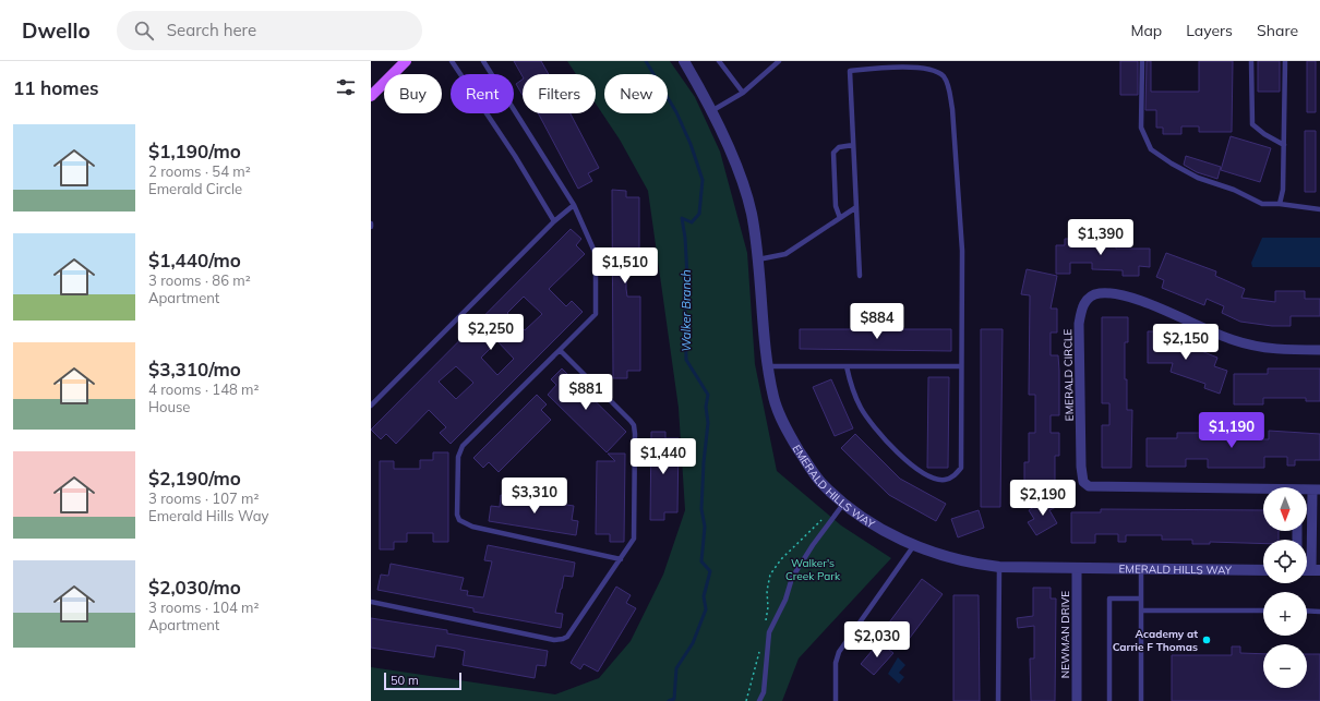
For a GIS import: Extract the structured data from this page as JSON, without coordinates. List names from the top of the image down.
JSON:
{
  "streets": {
    "street": ["EMERALD CIRCLE", "EMERALD HILLS WAY", "NEWMAN DRIVE"]
  },
  "crossings": [
    ["EMERALD HILLS WAY", "NEWMAN DRIVE"]
  ],
  "water": ["Walker Branch"],
  "parks": ["Walker's Creek Park"],
  "places": ["Academy at Carrie F Thomas"],
  "scale_bar": "50 m",
  "north": "bottom",
  "page": {
    "header": "Dwello",
    "search": "Search here",
    "nav": ["Map", "Layers", "Share"],
    "heading": "11 homes",
    "chip": [
      "Buy",
      "Rent",
      "Filters",
      "New"
    ],
    "list": [
      {
        "name": "$1,190/mo",
        "note": "2 rooms · 54 m² · Emerald Circle"
      },
      {
        "name": "$1,440/mo",
        "note": "3 rooms · 86 m² · Apartment"
      },
      {
        "name": "$3,310/mo",
        "note": "4 rooms · 148 m² · House"
      },
      {
        "name": "$2,190/mo",
        "note": "3 rooms · 107 m² · Emerald Hills Way"
      },
      {
        "name": "$2,030/mo",
        "note": "3 rooms · 104 m² · Apartment"
      }
    ],
    "price": [
      "$1,390",
      "$1,510",
      "$884",
      "$2,250",
      "$2,150",
      "$881",
      "$1,190",
      "$1,440",
      "$3,310",
      "$2,190",
      "$2,030"
    ],
    "map_buttons": ["+", "−"],
    "scale": "50 m"
  }
}
